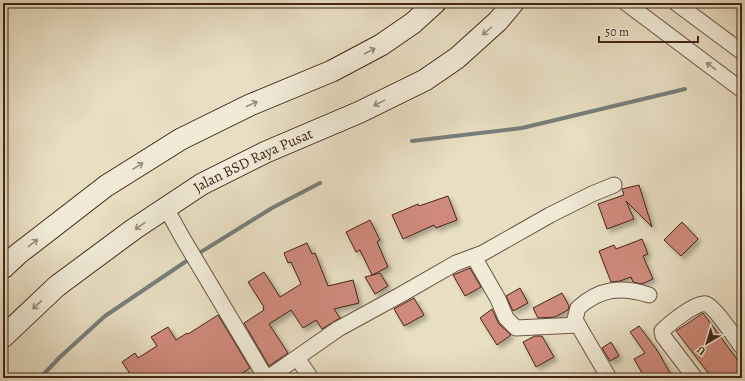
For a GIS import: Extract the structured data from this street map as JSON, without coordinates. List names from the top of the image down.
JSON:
{
  "streets": {
    "main road": ["Jalan BSD Raya Pusat"]
  },
  "scale_bar": "50 m",
  "north": "bottom left"
}
